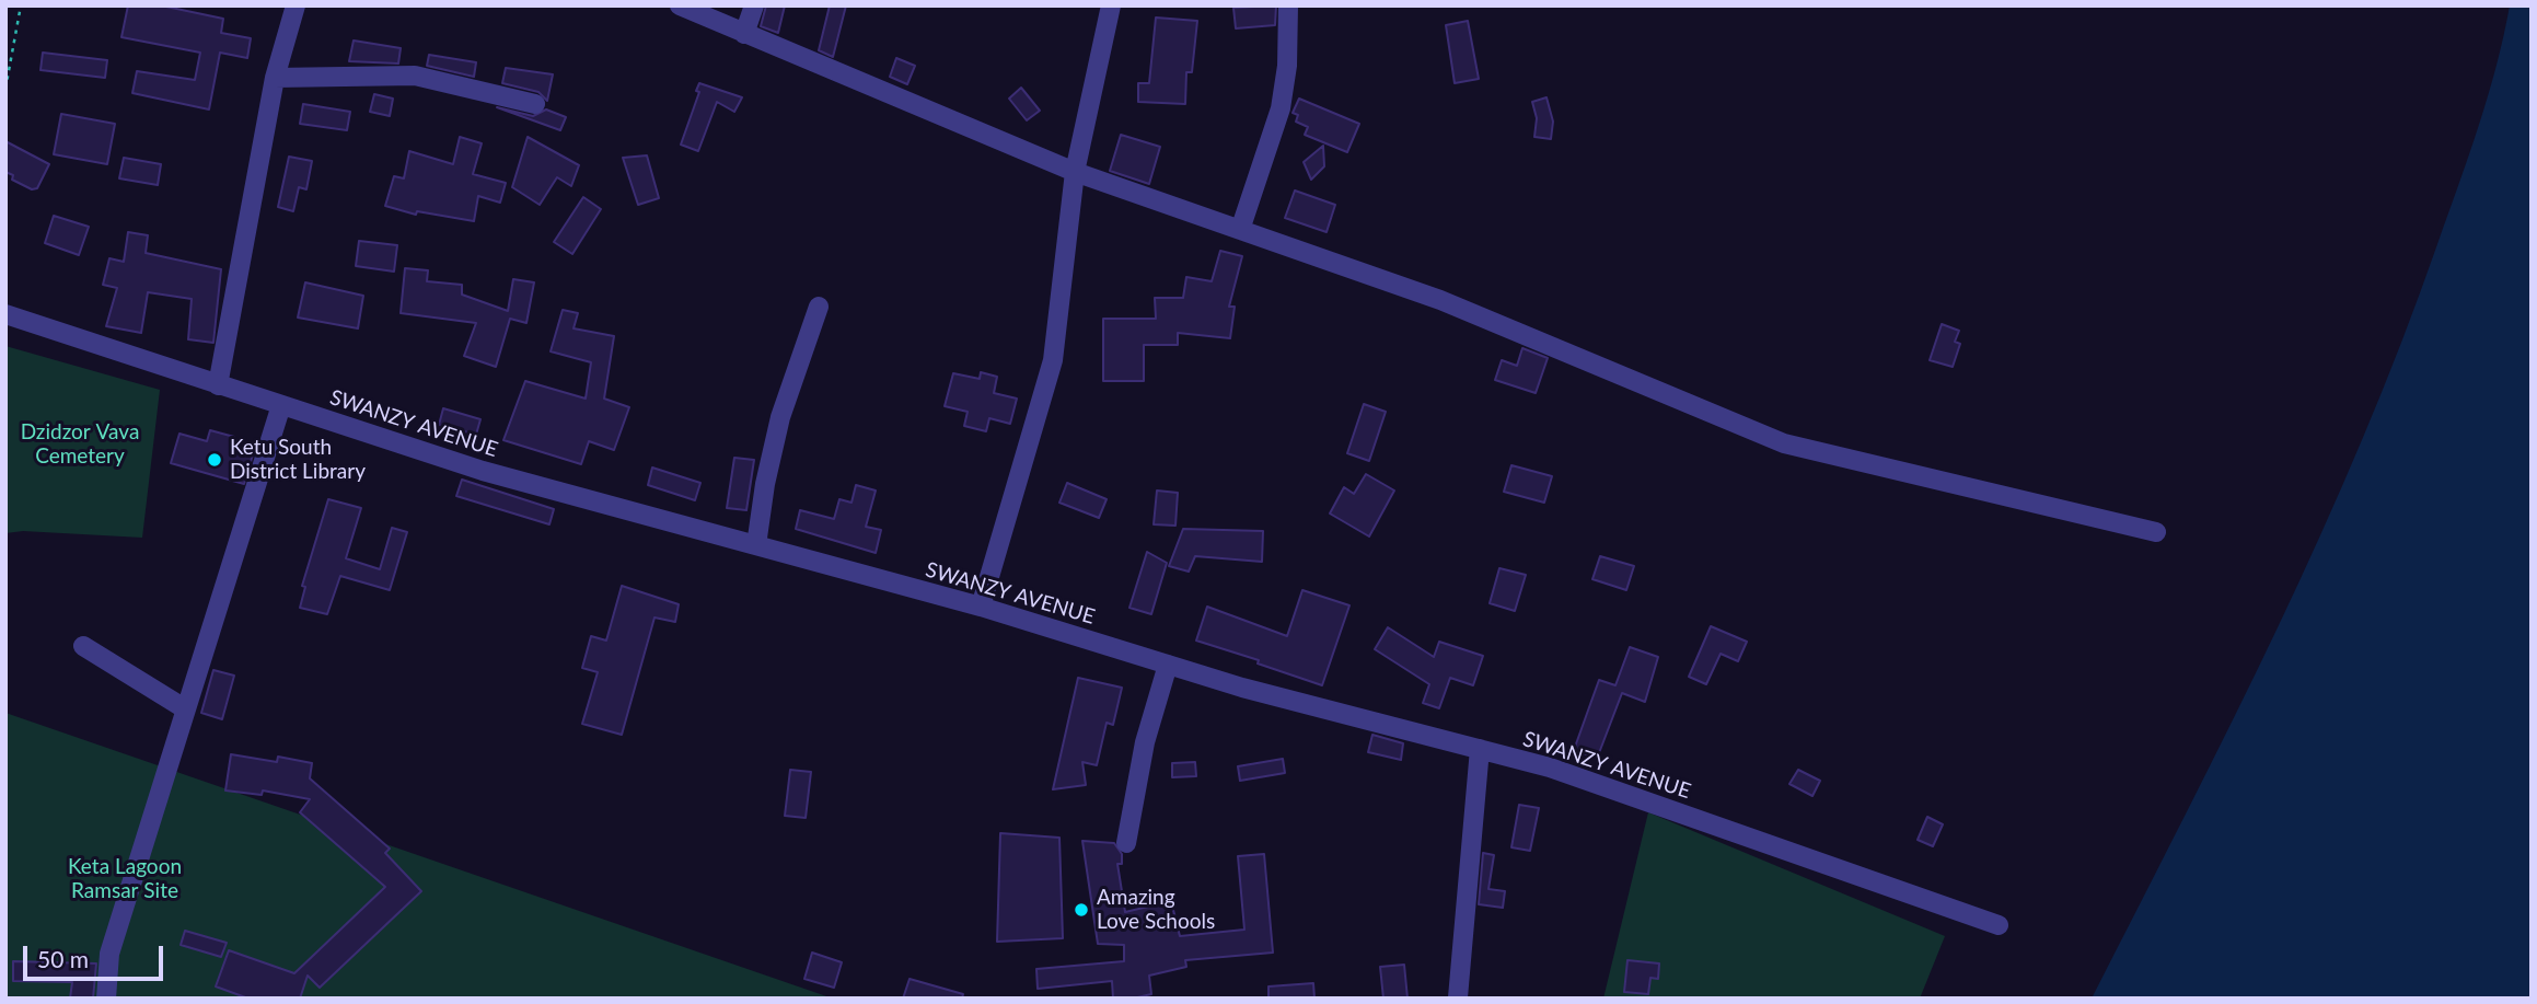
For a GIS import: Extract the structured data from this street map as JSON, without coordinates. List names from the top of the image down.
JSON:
{
  "streets": {
    "street": ["SWANZY AVENUE"]
  },
  "parks": ["Dzidzor Vava Cemetery", "Keta Lagoon Ramsar Site"],
  "places": ["Ketu South District Library", "Amazing Love Schools"],
  "scale_bar": "50 m"
}
